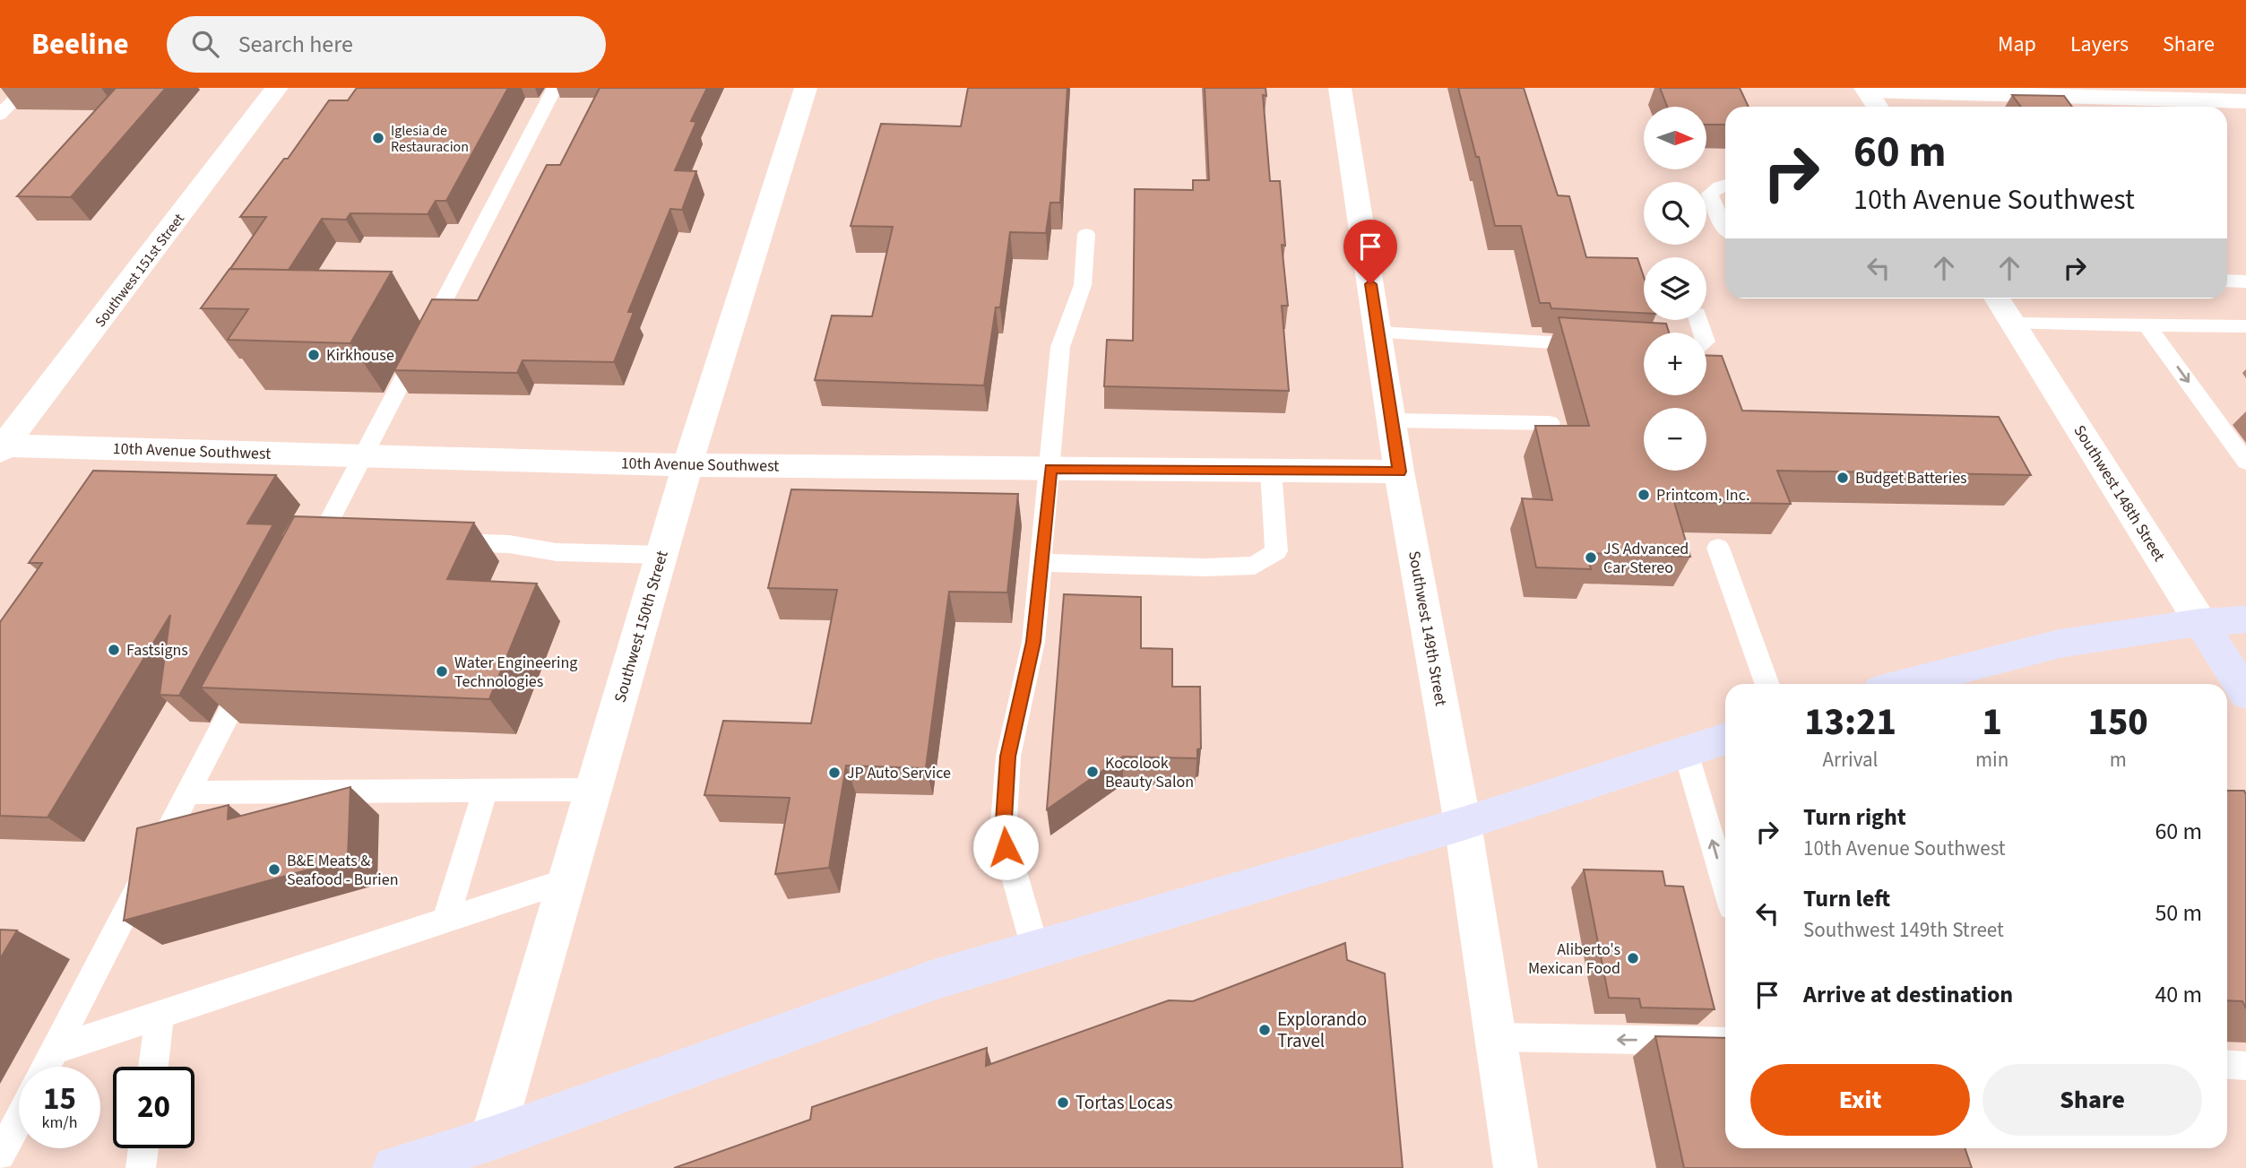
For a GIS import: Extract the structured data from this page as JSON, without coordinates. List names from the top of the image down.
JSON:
{
  "streets": {
    "main road": ["Southwest 148th Street"],
    "street": [
      "Southwest 151st Street",
      "10th Avenue Southwest",
      "Southwest 150th Street",
      "Southwest 149th Street"
    ]
  },
  "crossings": [
    ["Southwest 151st Street", "10th Avenue Southwest"],
    ["10th Avenue Southwest", "Southwest 150th Street"],
    ["10th Avenue Southwest", "Southwest 149th Street"]
  ],
  "places": [
    "Iglesia de Restauracion",
    "Kirkhouse",
    "Budget Batteries",
    "Printcom, Inc.",
    "JS Advanced Car Stereo",
    "Fastsigns",
    "Water Engineering Technologies",
    "Kocolook Beauty Salon",
    "JP Auto Service",
    "B&E Meats & Seafood - Burien",
    "Aliberto's Mexican Food",
    "Explorando Travel",
    "Tortas Locas"
  ],
  "north": "right",
  "page": {
    "header": "Beeline",
    "search": "Search here",
    "nav": ["Map", "Layers", "Share"],
    "map_buttons": ["+", "−"],
    "turn": ["60 m", "10th Avenue Southwest"],
    "eta": [
      "13:21",
      "Arrival",
      "1",
      "min",
      "150",
      "m"
    ],
    "list": [
      {
        "name": "Turn right",
        "note": "10th Avenue Southwest",
        "value": "60 m"
      },
      {
        "name": "Turn left",
        "note": "Southwest 149th Street",
        "value": "50 m"
      },
      {
        "name": "Arrive at destination",
        "value": "40 m"
      }
    ],
    "buttons": ["Exit", "Share"],
    "speed": "15 km/h",
    "limit": "20"
  }
}
